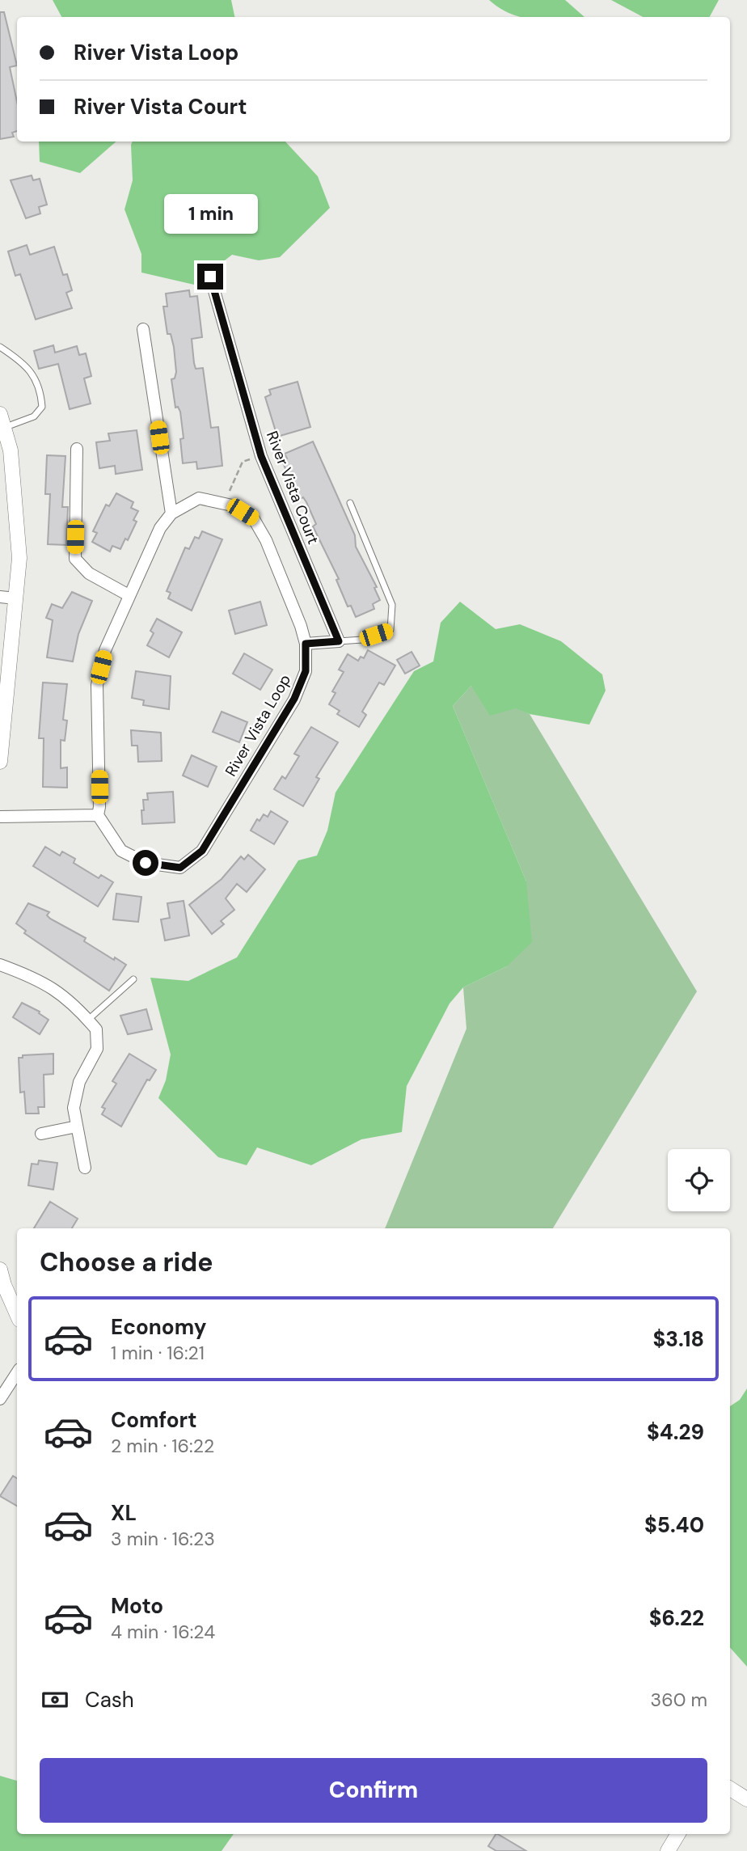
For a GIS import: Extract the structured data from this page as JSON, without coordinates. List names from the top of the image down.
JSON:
{
  "streets": {
    "street": ["River Vista Court", "River Vista Loop"]
  },
  "page": {
    "banner": ["River Vista Loop", "River Vista Court"],
    "bubble": "1 min",
    "heading": "Choose a ride",
    "list": [
      {
        "name": "Economy",
        "note": "1 min · 16:21",
        "value": "$3.18"
      },
      {
        "name": "Comfort",
        "note": "2 min · 16:22",
        "value": "$4.29"
      },
      {
        "name": "XL",
        "note": "3 min · 16:23",
        "value": "$5.40"
      },
      {
        "name": "Moto",
        "note": "4 min · 16:24",
        "value": "$6.22"
      }
    ],
    "pay": ["Cash", "360 m"],
    "buttons": "Confirm"
  }
}
